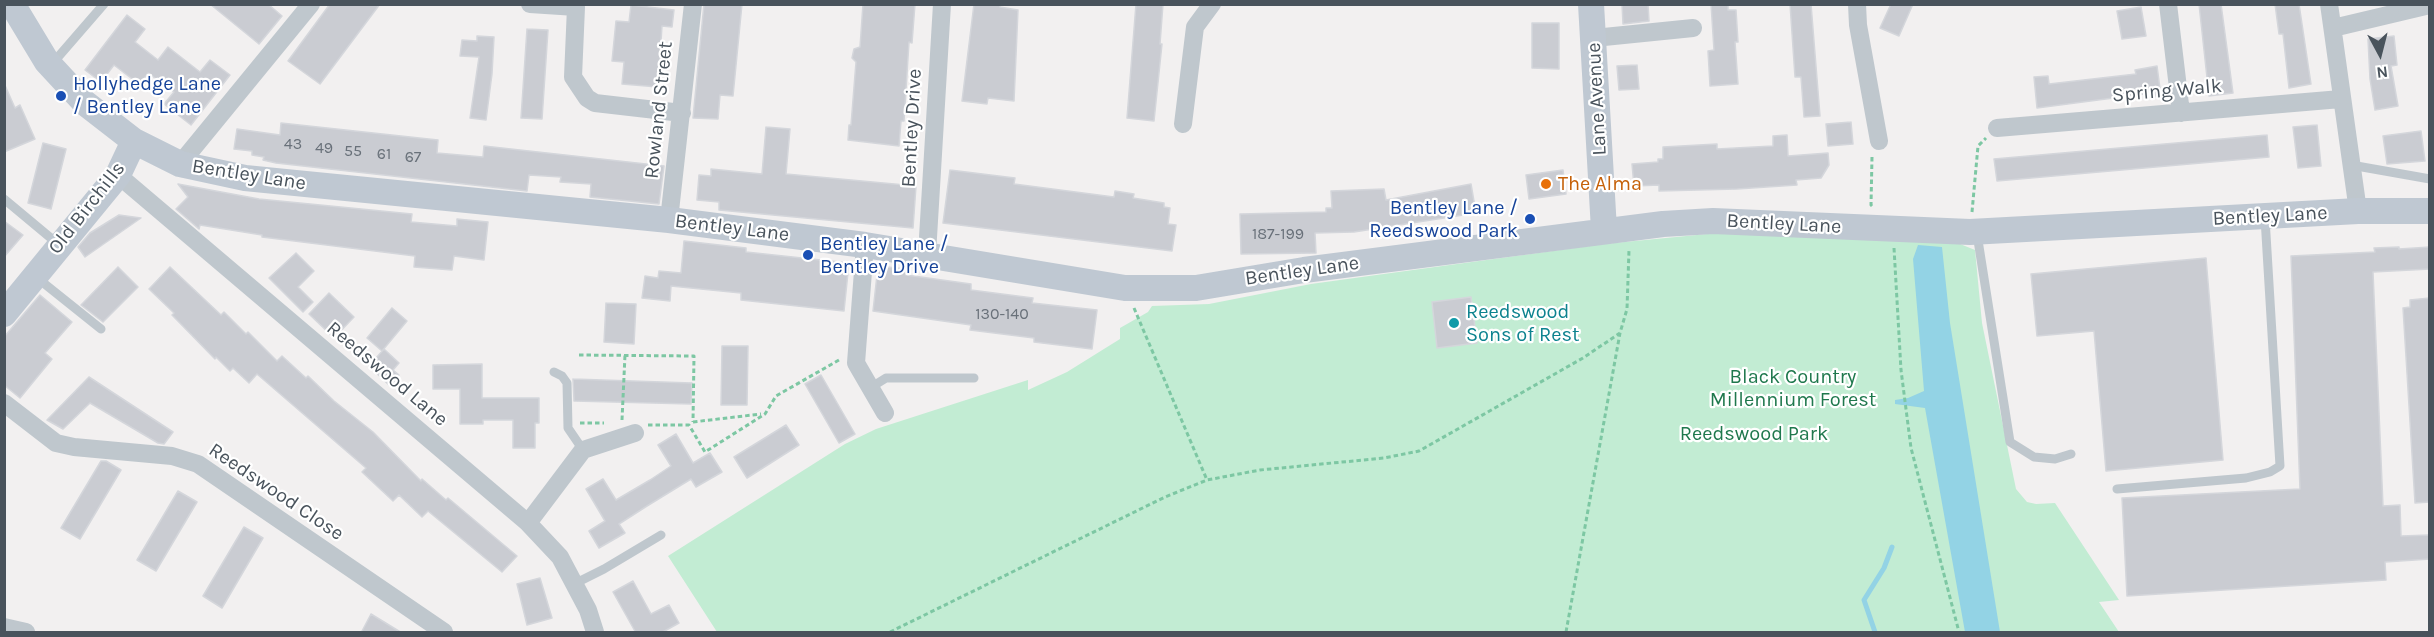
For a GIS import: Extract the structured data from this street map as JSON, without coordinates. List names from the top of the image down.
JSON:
{
  "streets": {
    "street": [
      "Spring Walk",
      "Lane Avenue",
      "Rowland Street",
      "Bentley Drive",
      "Bentley Lane",
      "Old Birchills",
      "Reedswood Lane",
      "Reedswood Close"
    ]
  },
  "crossings": [
    ["Lane Avenue", "Bentley Lane"],
    ["Rowland Street", "Bentley Lane"],
    ["Bentley Drive", "Bentley Lane"],
    ["Bentley Lane", "Old Birchills"],
    ["Old Birchills", "Reedswood Lane"]
  ],
  "parks": ["Black Country Millennium Forest", "Reedswood Park"],
  "places": [
    "Hollyhedge Lane / Bentley Lane",
    "The Alma",
    "Bentley Lane / Reedswood Park",
    "Bentley Lane / Bentley Drive",
    "Reedswood Sons of Rest"
  ],
  "house_numbers": [
    "43",
    "49",
    "55",
    "61",
    "67",
    "187-199",
    "130-140"
  ],
  "north": "bottom"
}
